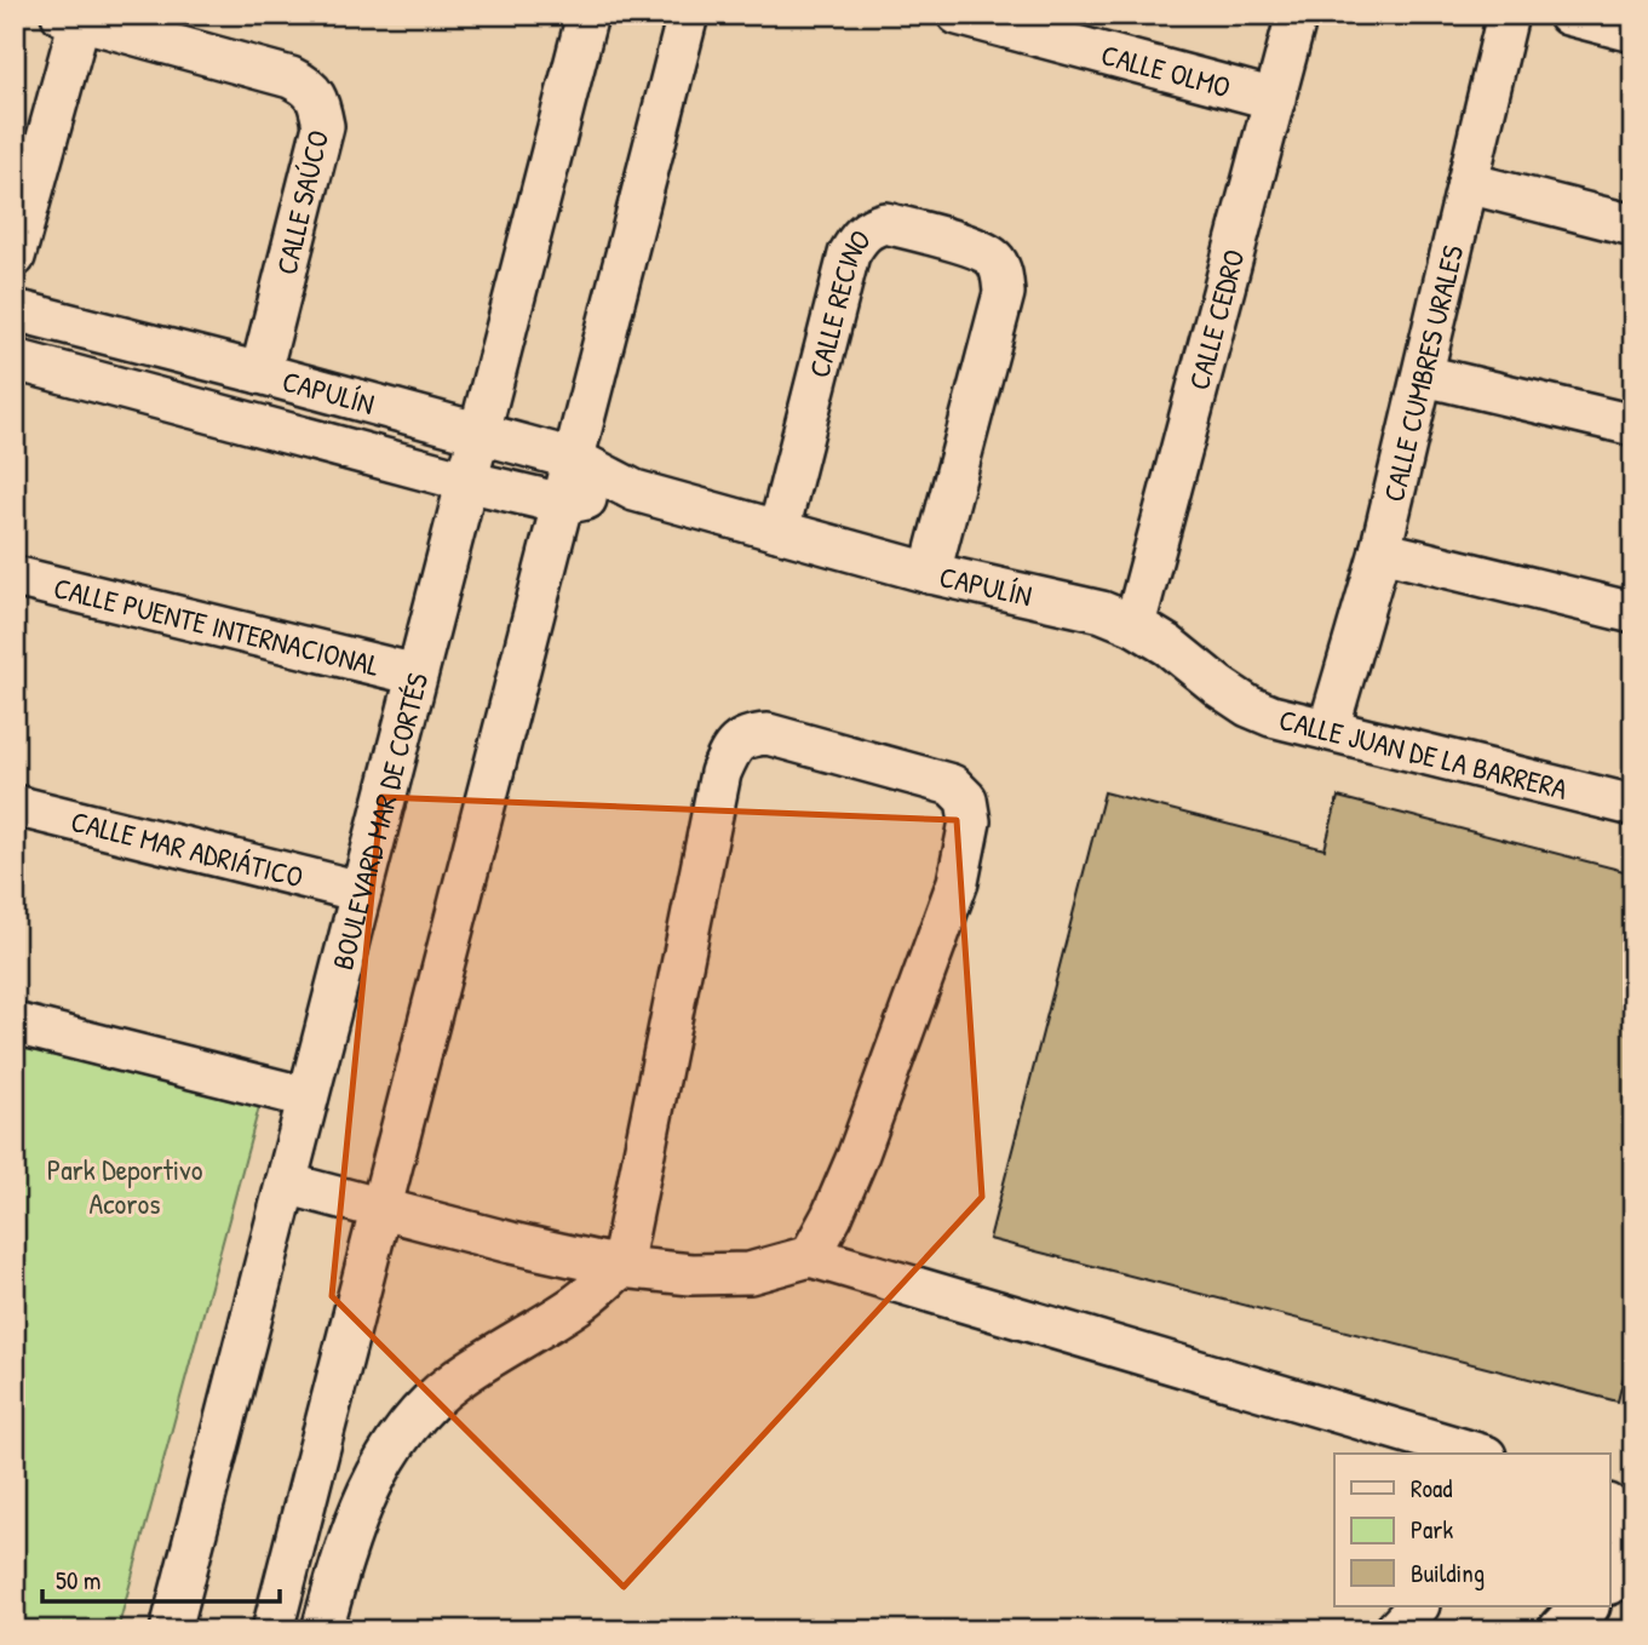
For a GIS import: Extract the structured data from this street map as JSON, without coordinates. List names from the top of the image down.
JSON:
{
  "streets": {
    "street": [
      "CALLE OLMO",
      "CALLE SAÚCO",
      "CALLE RECINO",
      "CALLE CEDRO",
      "CALLE CUMBRES URALES",
      "CAPULÍN",
      "CALLE PUENTE INTERNACIONAL",
      "CALLE JUAN DE LA BARRERA",
      "BOULEVARD MAR DE CORTÉS",
      "CALLE MAR ADRIÁTICO"
    ]
  },
  "crossings": [
    ["CALLE OLMO", "CALLE CEDRO"],
    ["CALLE SAÚCO", "CAPULÍN"],
    ["CALLE RECINO", "CAPULÍN"],
    ["CALLE CEDRO", "CAPULÍN"],
    ["CALLE CUMBRES URALES", "CALLE JUAN DE LA BARRERA"],
    ["CAPULÍN", "CALLE JUAN DE LA BARRERA"],
    ["CAPULÍN", "BOULEVARD MAR DE CORTÉS"],
    ["CALLE PUENTE INTERNACIONAL", "BOULEVARD MAR DE CORTÉS"],
    ["BOULEVARD MAR DE CORTÉS", "CALLE MAR ADRIÁTICO"]
  ],
  "parks": ["Park Deportivo Acoros"],
  "legend": ["Road", "Park", "Building"],
  "scale_bar": "50 m"
}
